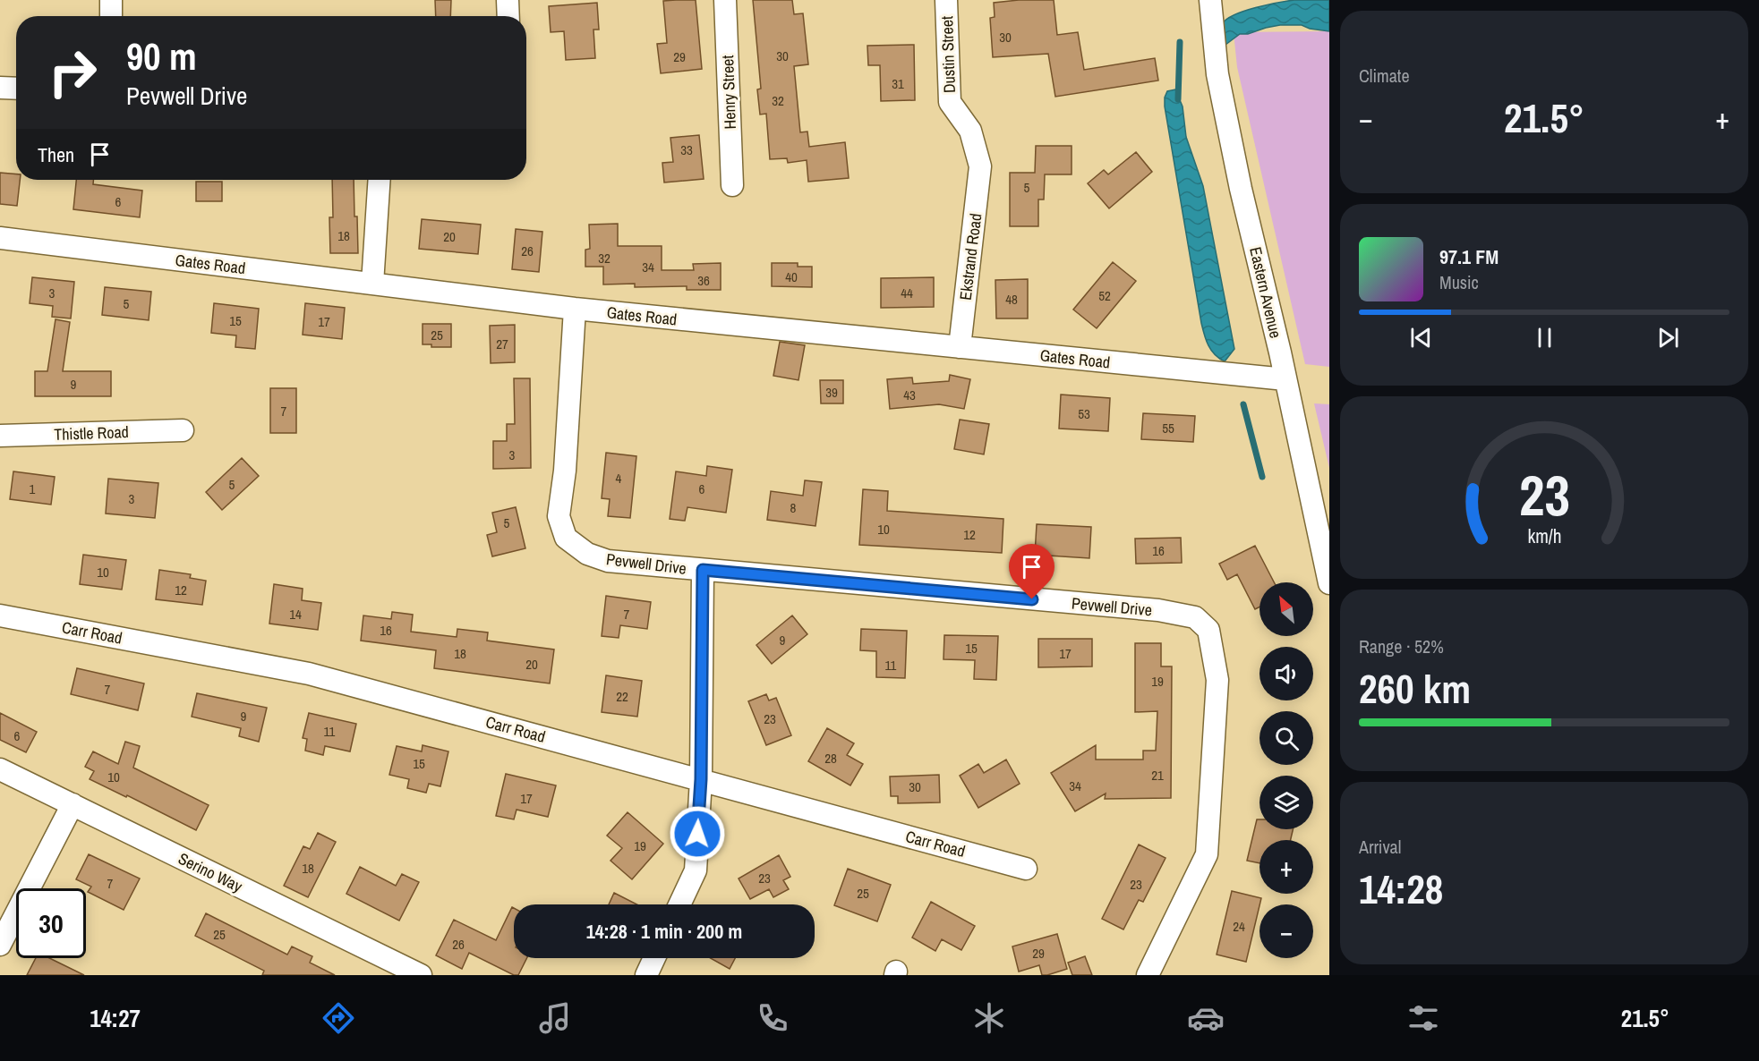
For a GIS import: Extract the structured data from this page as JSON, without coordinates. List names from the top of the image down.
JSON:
{
  "streets": {
    "street": [
      "Dustin Street",
      "Henry Street",
      "Ekstrand Road",
      "Gates Road",
      "Eastern Avenue",
      "Thistle Road",
      "Pevwell Drive",
      "Carr Road",
      "Serino Way"
    ]
  },
  "crossings": [
    ["Dustin Street", "Ekstrand Road"],
    ["Ekstrand Road", "Gates Road"],
    ["Gates Road", "Eastern Avenue"],
    ["Gates Road", "Pevwell Drive"]
  ],
  "house_numbers": [
    "30",
    "30",
    "29",
    "31",
    "32",
    "33",
    "5",
    "6",
    "18",
    "20",
    "26",
    "32",
    "34",
    "40",
    "36",
    "3",
    "44",
    "52",
    "48",
    "5",
    "15",
    "17",
    "25",
    "27",
    "9",
    "39",
    "43",
    "7",
    "53",
    "55",
    "3",
    "4",
    "5",
    "1",
    "6",
    "3",
    "8",
    "5",
    "10",
    "12",
    "16",
    "10",
    "12",
    "14",
    "7",
    "16",
    "9",
    "15",
    "18",
    "17",
    "20",
    "11",
    "19",
    "7",
    "22",
    "9",
    "23",
    "11",
    "6",
    "28",
    "15",
    "21",
    "10",
    "34",
    "30",
    "17",
    "19",
    "18",
    "23",
    "7",
    "23",
    "25",
    "24",
    "25",
    "26",
    "29"
  ],
  "north": "top left",
  "page": {
    "tile": [
      "Climate",
      ["Range · 52%", "260 km"],
      ["Arrival", "14:28"]
    ],
    "turn": ["90 m", "Pevwell Drive"],
    "heat": ["−", "21.5°", "+"],
    "then": "Then",
    "song": ["97.1 FM", "Music"],
    "map_buttons": ["+", "−"],
    "limit": "30",
    "trip": "14:28 · 1 min · 200 m",
    "tabs": ["14:27", "21.5°"],
    "gauge": ["23", "km/h"]
  }
}
